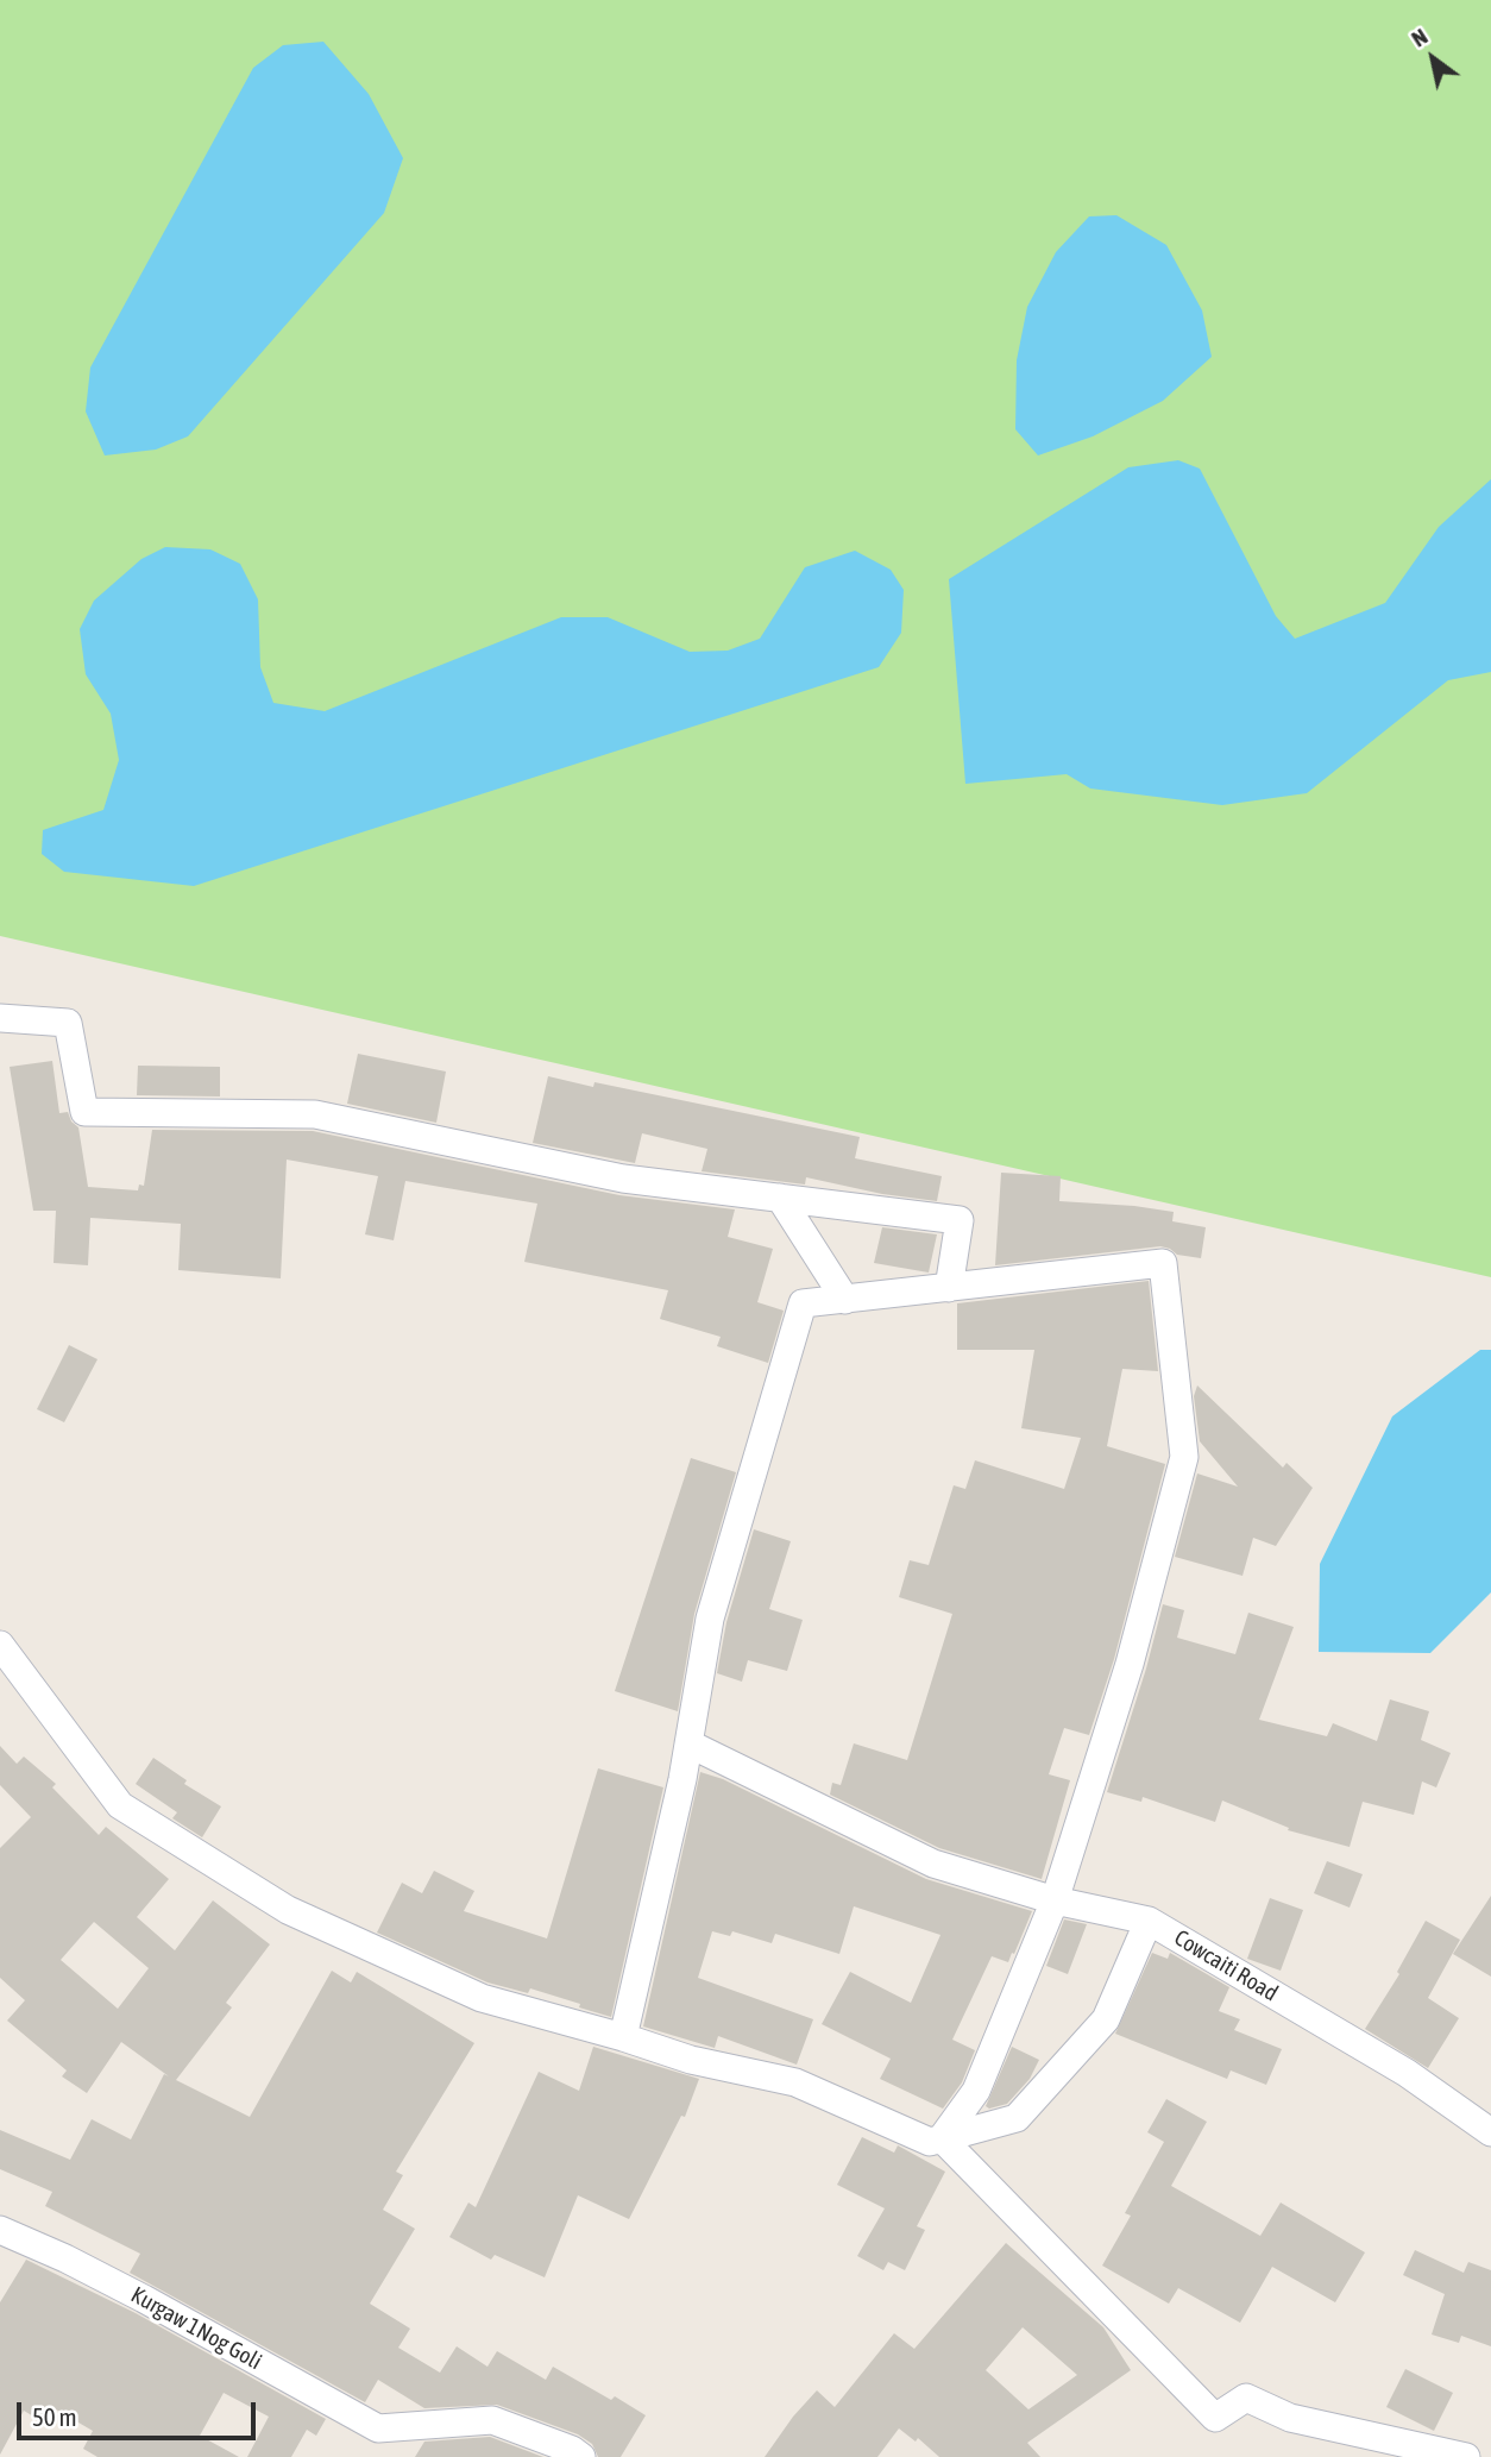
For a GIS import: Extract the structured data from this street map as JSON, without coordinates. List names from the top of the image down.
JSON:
{
  "streets": {
    "street": ["Cowcaiti Road", "Kurgaw 1Nog Goli"]
  },
  "scale_bar": "50 m",
  "north": "top left"
}
